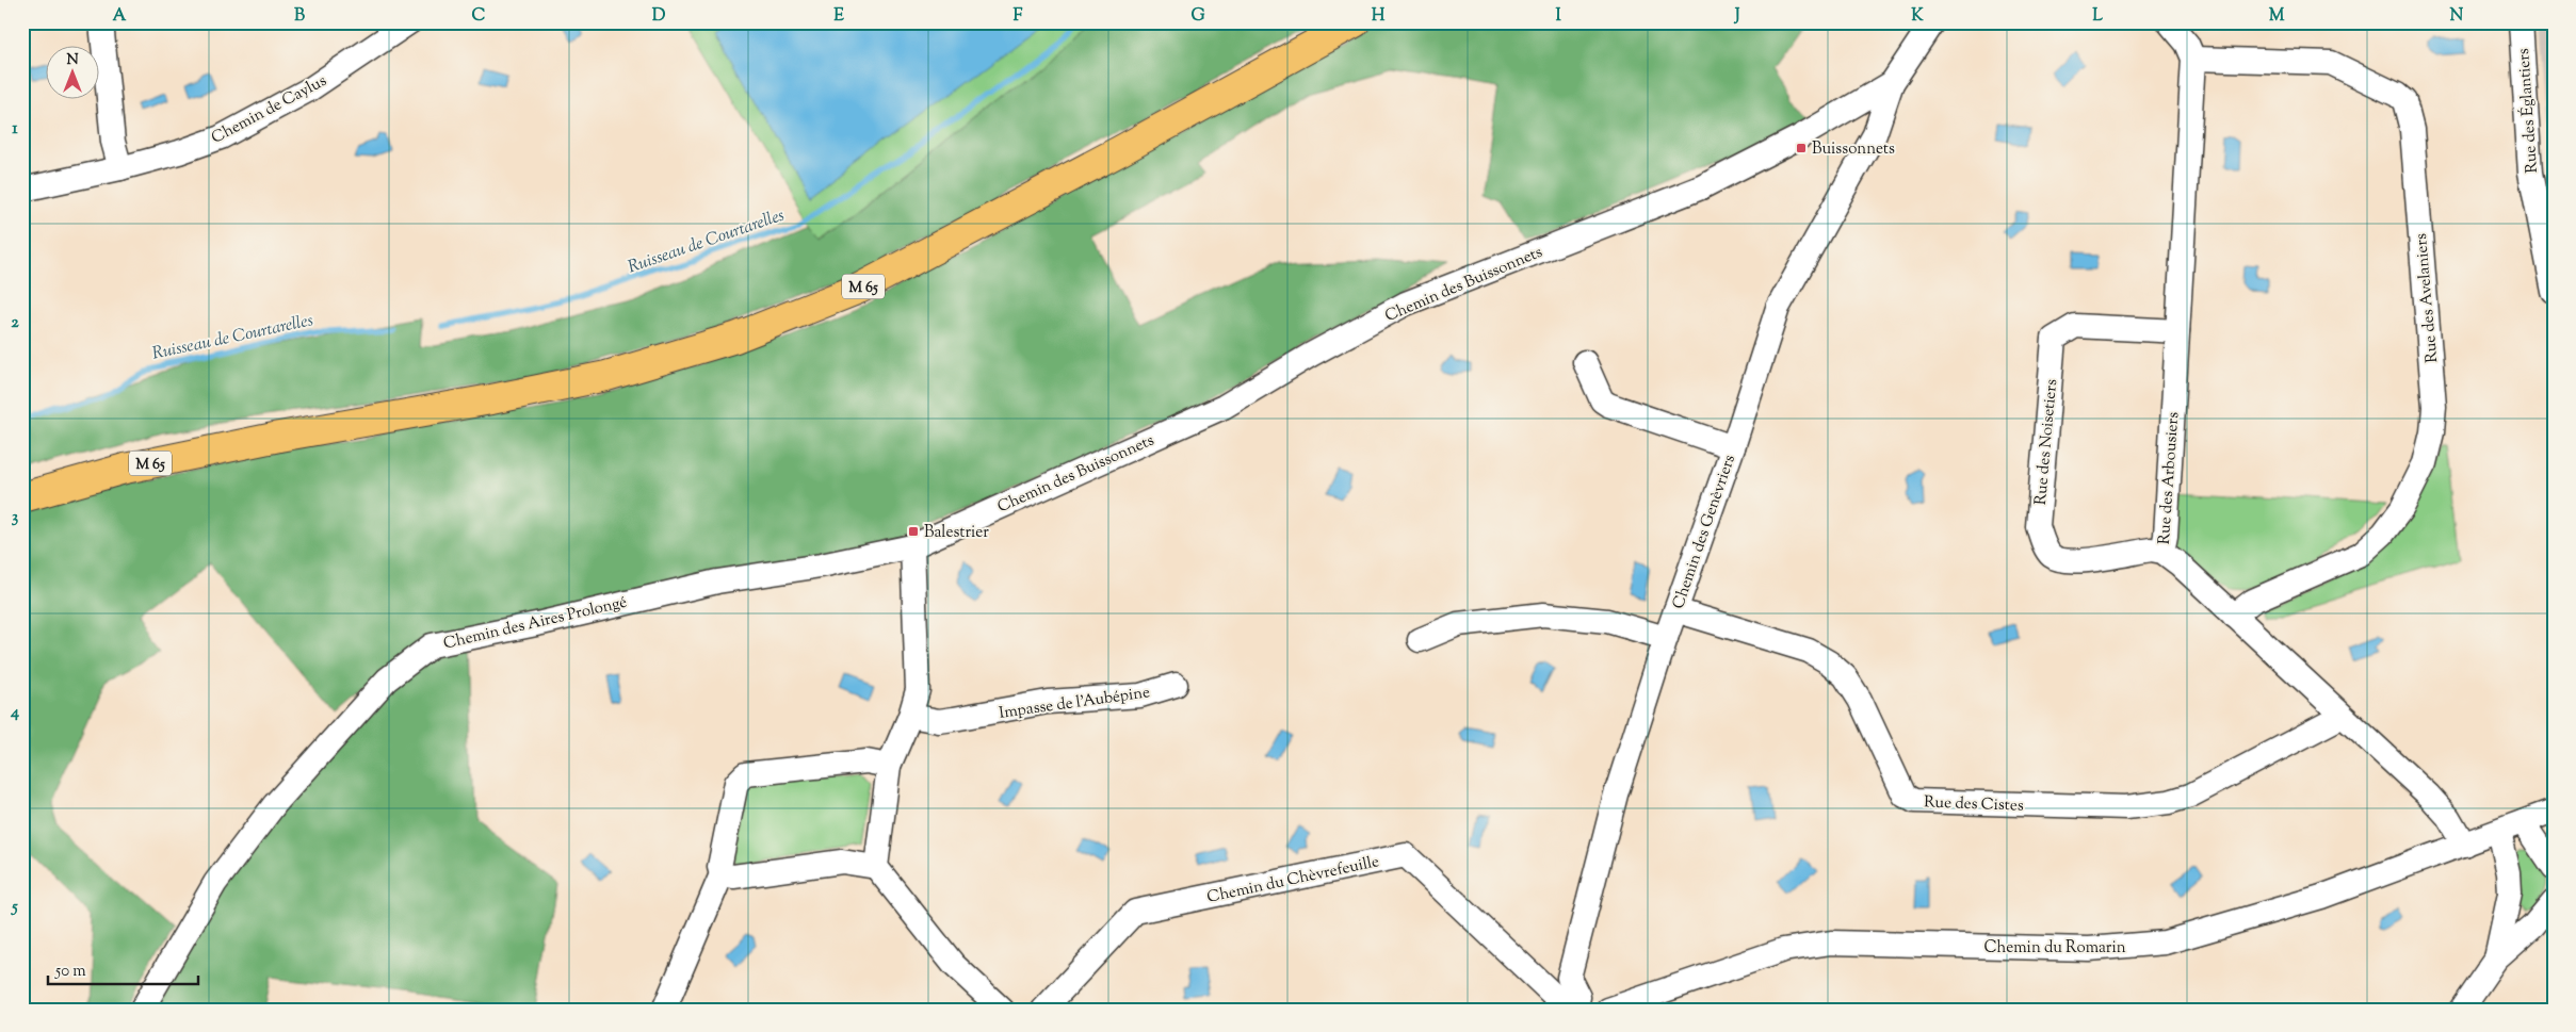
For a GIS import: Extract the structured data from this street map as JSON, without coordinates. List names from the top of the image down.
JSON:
{
  "streets": {
    "main road": ["M 65"],
    "street": [
      "Chemin de Caylus",
      "Rue des Églantiers",
      "Chemin des Buissonnets",
      "Rue des Avelaniers",
      "Rue des Noisetiers",
      "Rue des Arbousiers",
      "Chemin des Genèvriers",
      "Chemin des Aires Prolongé",
      "Impasse de l'Aubépine",
      "Rue des Cistes",
      "Chemin du Chèvrefeuille",
      "Chemin du Romarin"
    ]
  },
  "crossings": [
    ["Chemin des Buissonnets", "Chemin des Genèvriers"],
    ["Chemin des Buissonnets", "Chemin des Aires Prolongé"],
    ["Rue des Avelaniers", "Rue des Arbousiers"],
    ["Rue des Noisetiers", "Rue des Arbousiers"],
    ["Rue des Arbousiers", "Rue des Cistes"],
    ["Rue des Arbousiers", "Chemin du Romarin"],
    ["Chemin des Genèvriers", "Rue des Cistes"],
    ["Chemin des Genèvriers", "Chemin du Chèvrefeuille"]
  ],
  "water": ["Ruisseau de Courtarelles"],
  "places": {
    "transit": ["Buissonnets", "Balestrier"]
  },
  "scale_bar": "50 m",
  "north": "top",
  "grid": {
    "columns": [
      "A",
      "B",
      "C",
      "D",
      "E",
      "F",
      "G",
      "H",
      "I",
      "J",
      "K",
      "L",
      "M",
      "N"
    ],
    "rows": [
      "1",
      "2",
      "3",
      "4",
      "5"
    ]
  }
}
